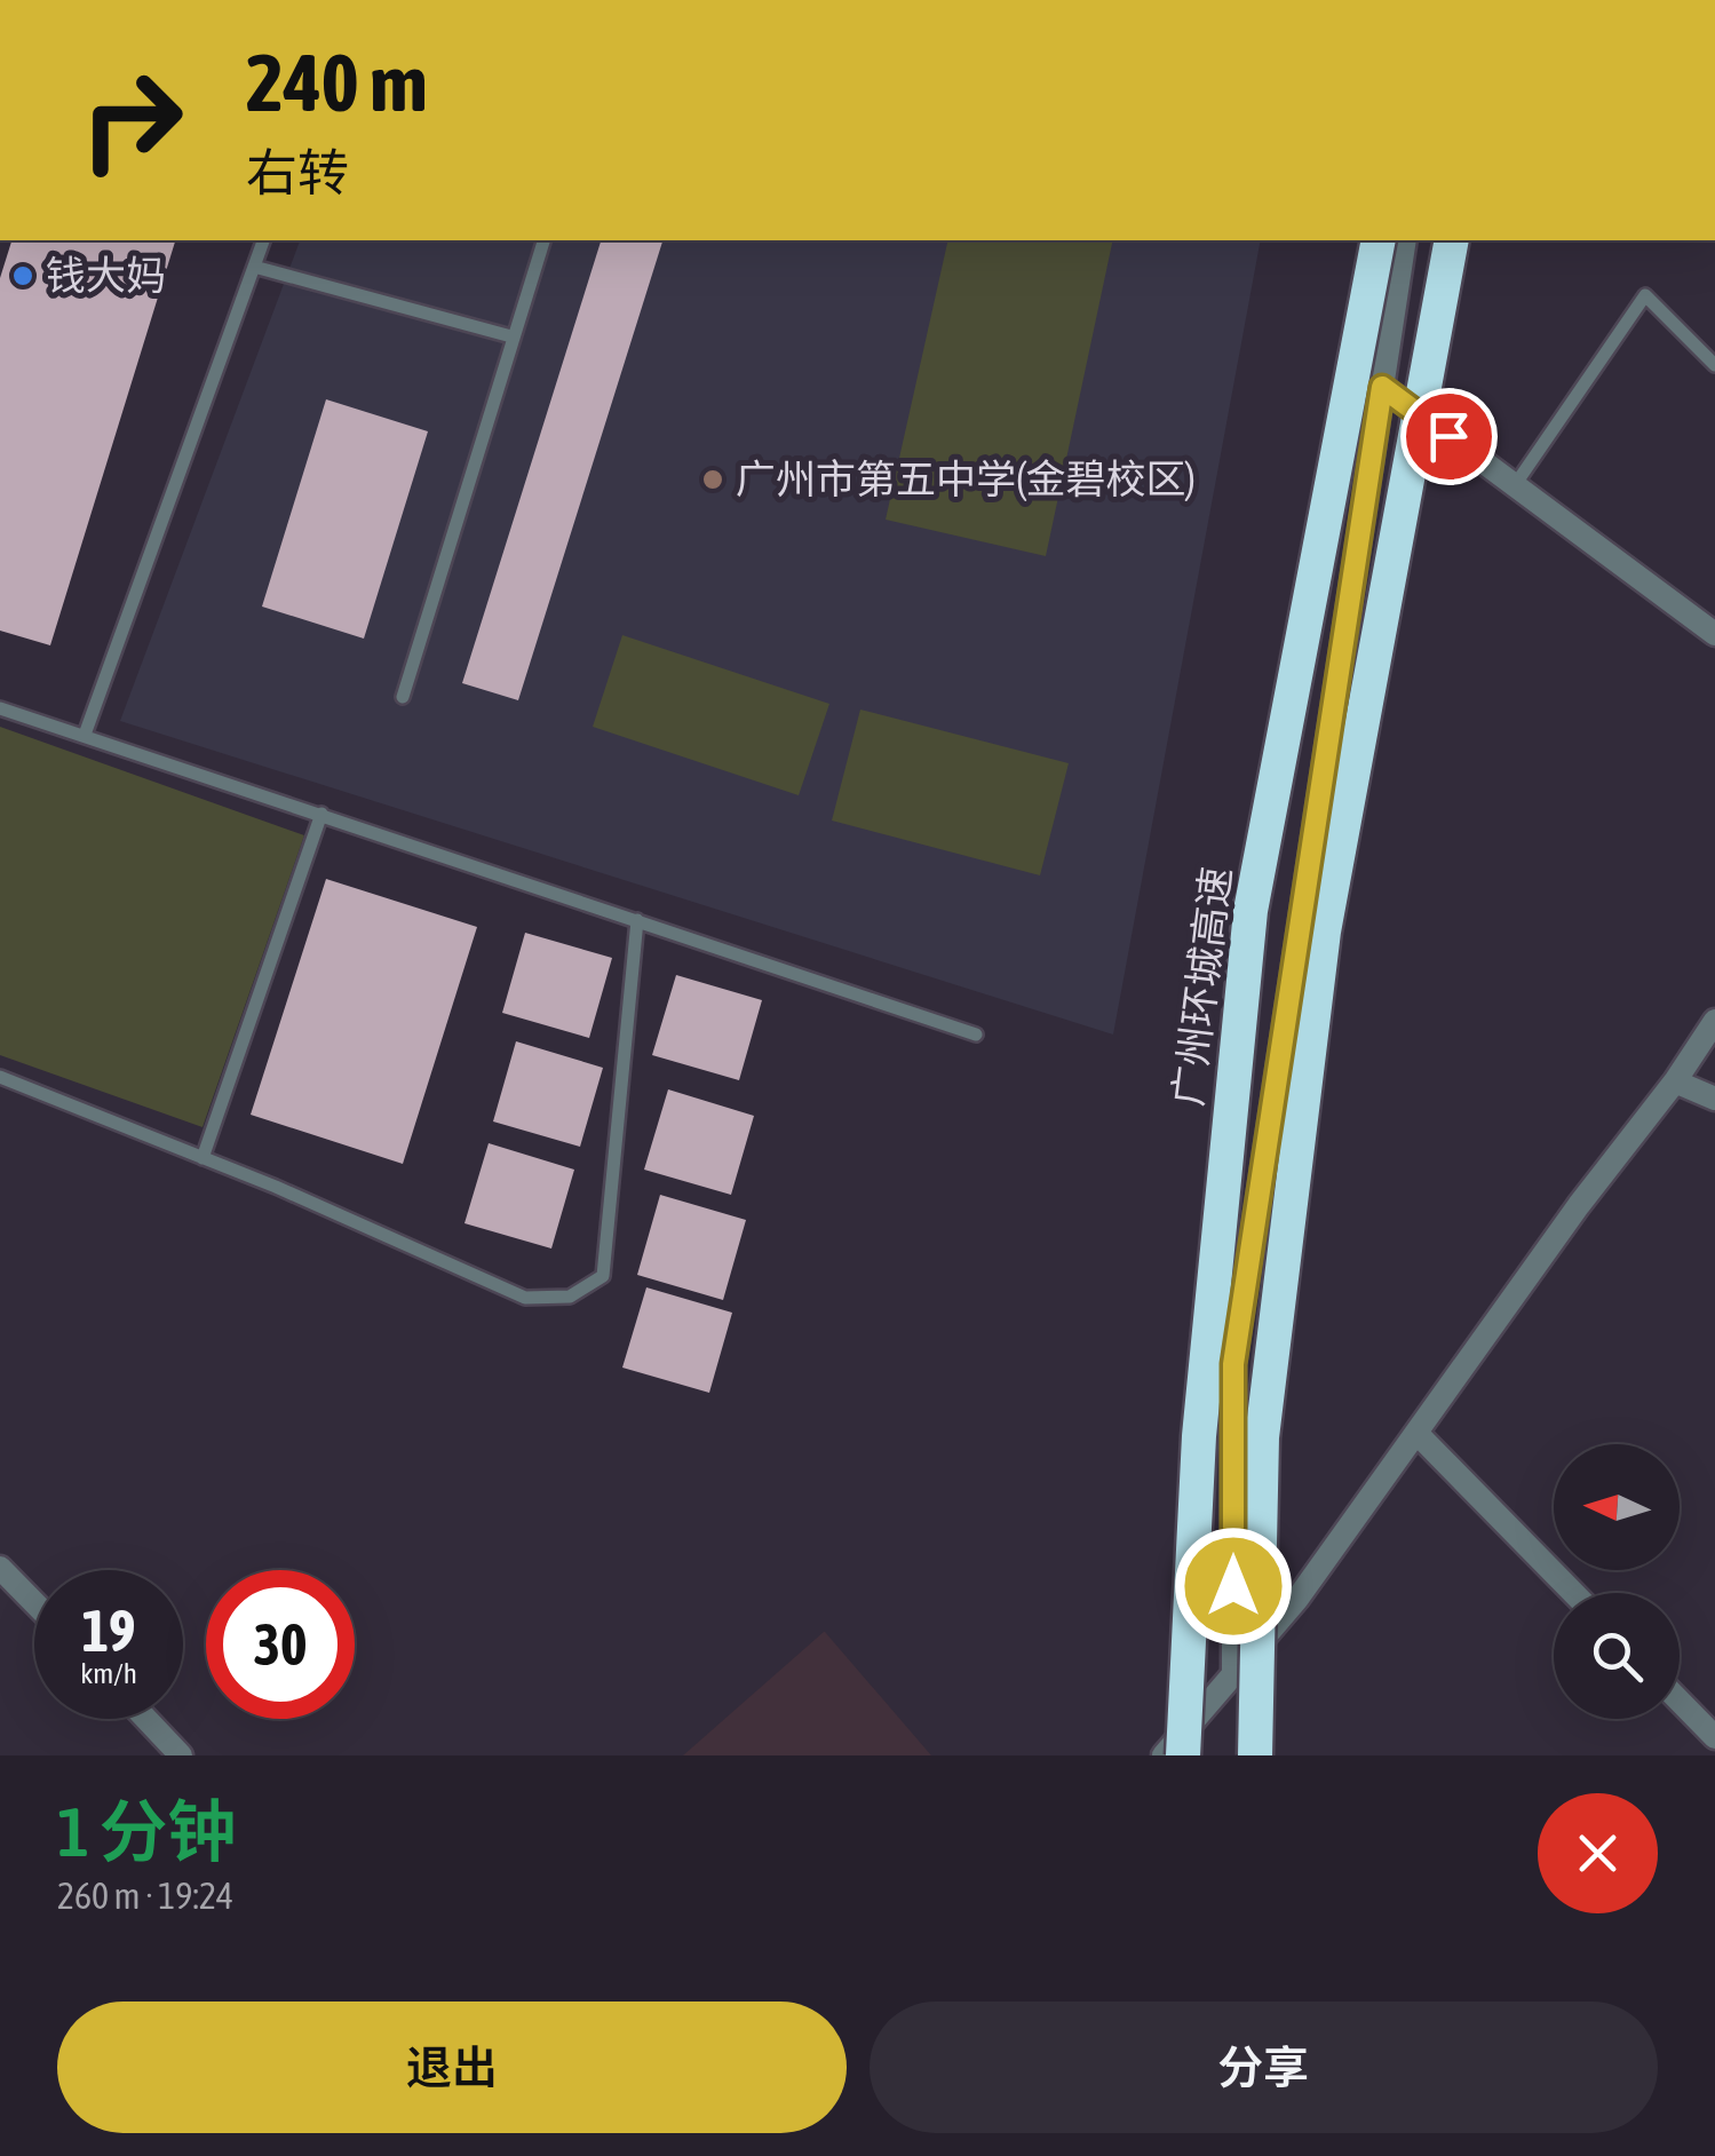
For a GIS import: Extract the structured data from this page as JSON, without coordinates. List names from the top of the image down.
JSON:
{
  "streets": {
    "highway": ["广州环城高速"]
  },
  "places": ["钱大妈", "广州市第五中学(金碧校区)"],
  "north": "left",
  "page": {
    "turn": ["240 m", "右转"],
    "speed": "19 km/h",
    "limit": "30",
    "heading": ["1 分钟", "260 m · 19:24"],
    "buttons": ["退出", "分享"]
  }
}
